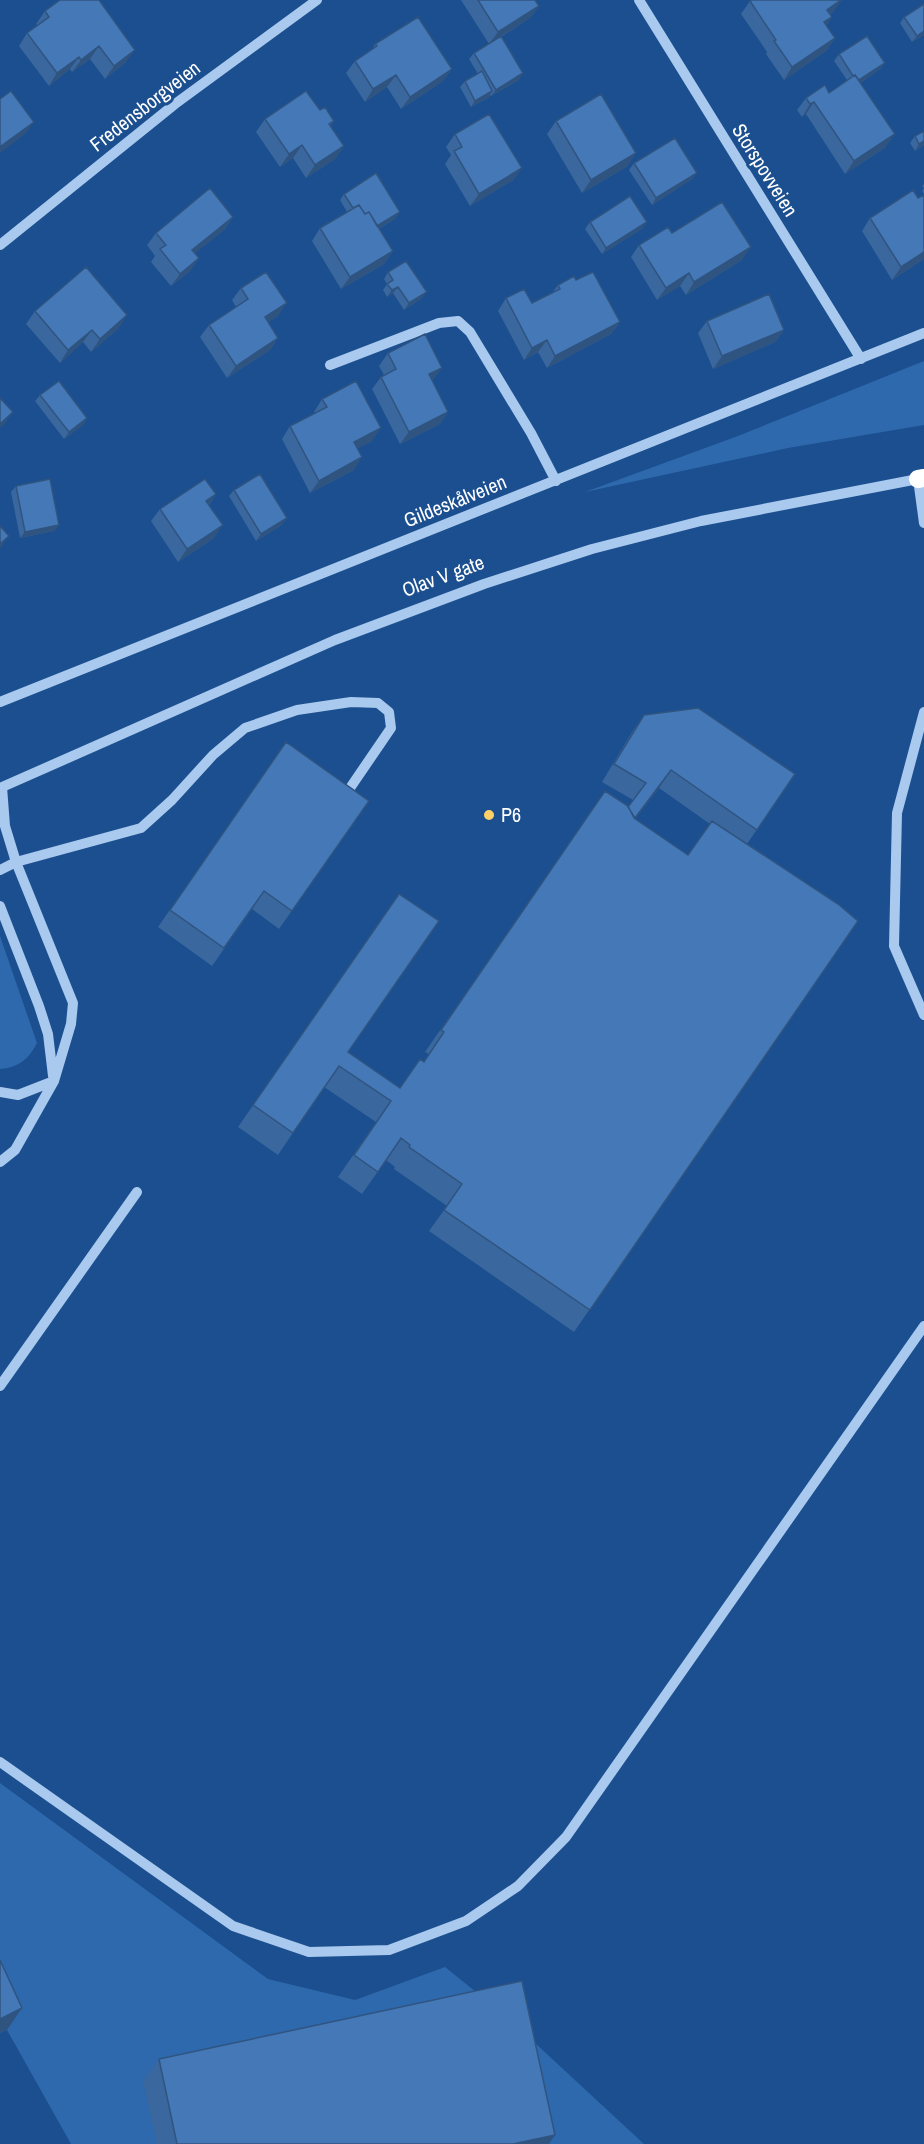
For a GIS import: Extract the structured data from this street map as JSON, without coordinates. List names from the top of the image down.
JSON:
{
  "streets": {
    "street": [
      "Fredensborgveien",
      "Storspovveien",
      "Gildeskålveien",
      "Olav V gate"
    ]
  },
  "crossings": [
    ["Storspovveien", "Gildeskålveien"]
  ],
  "places": ["P6"]
}
